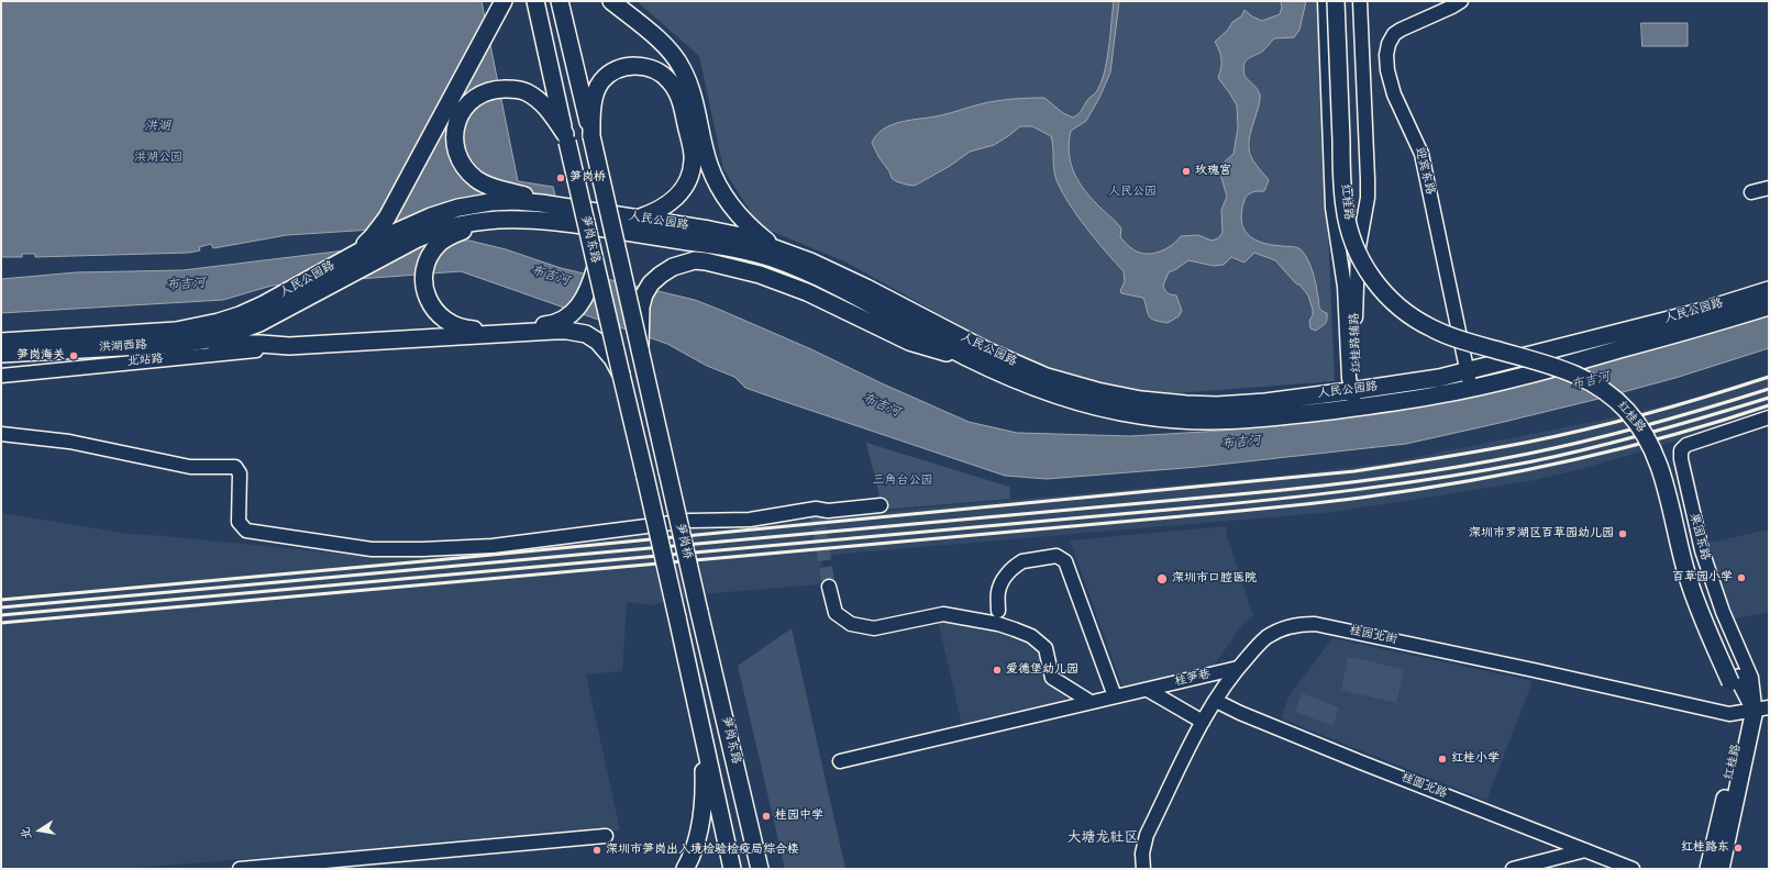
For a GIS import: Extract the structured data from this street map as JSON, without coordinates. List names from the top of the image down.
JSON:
{
  "streets": {
    "main road": [
      "红桂路",
      "人民公园路",
      "笋岗东路",
      "洪湖西路",
      "笋岗桥"
    ],
    "street": [
      "迎宾东路",
      "红桂路辅路",
      "北站路",
      "果园东路",
      "桂园北街",
      "桂笋巷",
      "桂圆北路"
    ]
  },
  "crossings": [
    ["迎宾东路", "人民公园路"],
    ["红桂路", "果园东路"],
    ["红桂路", "桂园北街"],
    ["人民公园路", "红桂路辅路"],
    ["人民公园路", "洪湖西路"],
    ["笋岗东路", "笋岗桥"],
    ["果园东路", "桂园北街"],
    ["桂园北街", "桂笋巷"],
    ["桂园北街", "桂圆北路"]
  ],
  "districts": ["大塘龙社区"],
  "water": ["洪湖", "布吉河"],
  "parks": ["洪湖公园", "人民公园", "三角台公园"],
  "places": [
    "玫瑰宫",
    "笋岗桥",
    "笋岗海关",
    "深圳市罗湖区百草园幼儿园",
    "百草园小学",
    "深圳市口腔医院",
    "爱德堡幼儿园",
    "红桂小学",
    "桂园中学",
    "红桂路东",
    "深圳市笋岗出入境检验检疫局综合楼"
  ],
  "north": "left"
}
